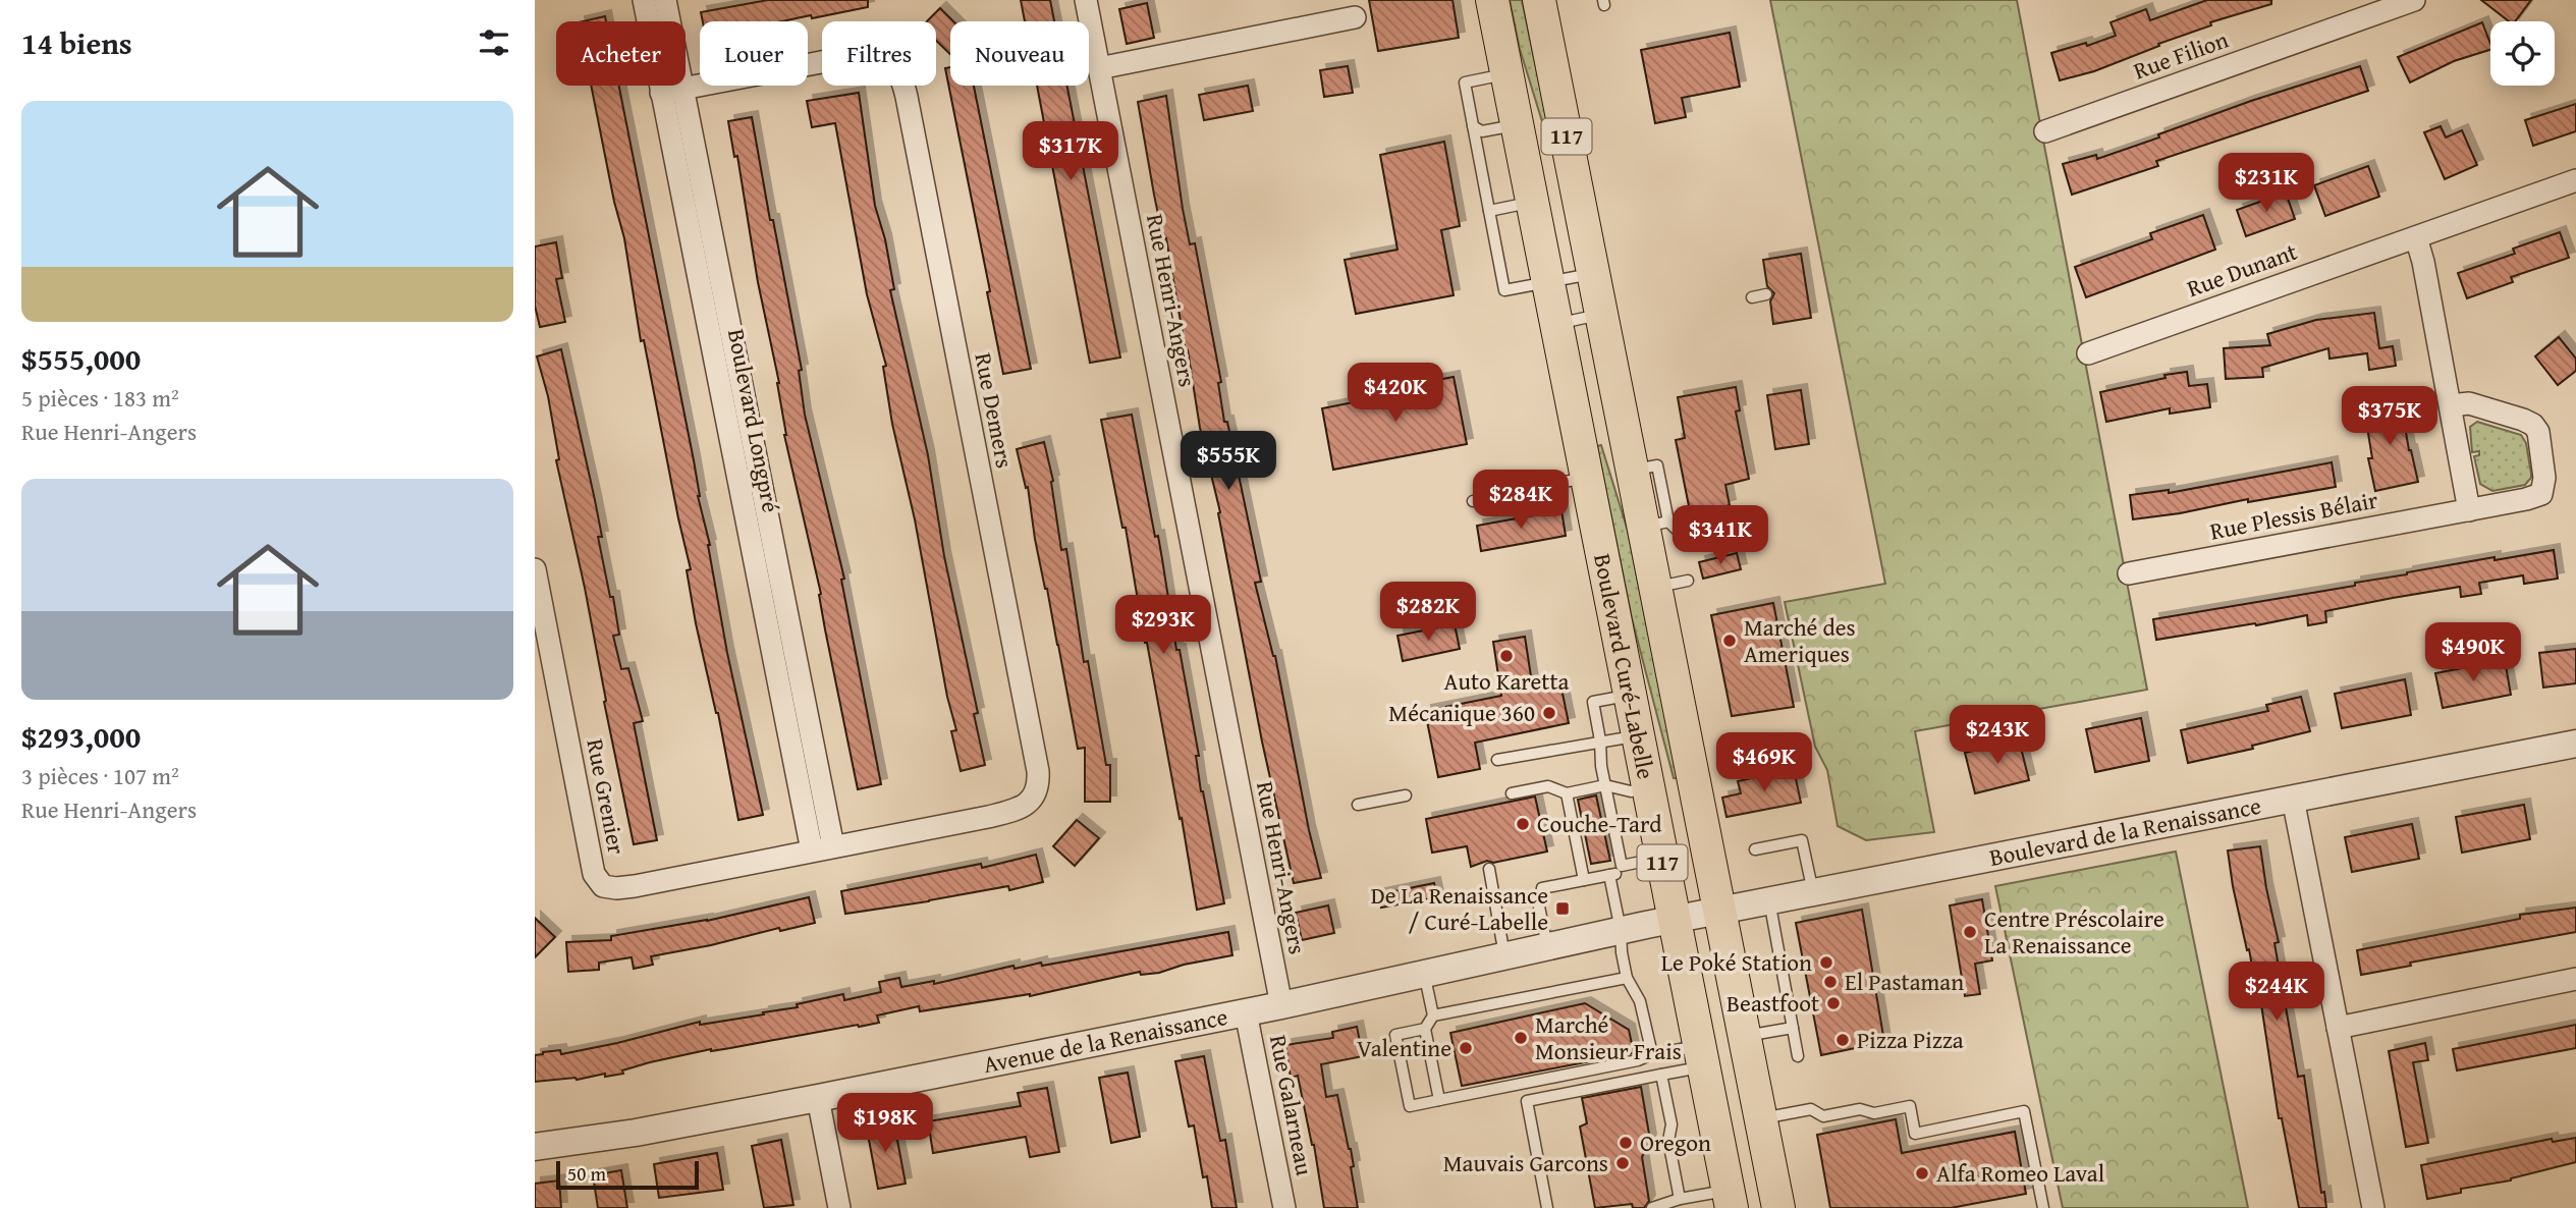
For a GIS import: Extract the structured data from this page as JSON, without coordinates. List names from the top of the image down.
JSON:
{
  "streets": {
    "main road": ["117", "Boulevard Curé-Labelle"],
    "street": [
      "Rue Filion",
      "Rue Dunant",
      "Rue Henri-Angers",
      "Rue Demers",
      "Boulevard Longpré",
      "Rue Plessis Bélair",
      "Rue Grenier",
      "Boulevard de la Renaissance",
      "Avenue de la Renaissance",
      "Rue Galarneau"
    ]
  },
  "crossings": [
    ["Rue Henri-Angers", "Avenue de la Renaissance"],
    ["Rue Demers", "Boulevard Longpré"],
    ["Rue Demers", "Rue Grenier"],
    ["Boulevard Longpré", "Rue Grenier"],
    ["Boulevard Curé-Labelle", "Boulevard de la Renaissance"],
    ["Boulevard Curé-Labelle", "Avenue de la Renaissance"],
    ["Boulevard de la Renaissance", "Avenue de la Renaissance"],
    ["Avenue de la Renaissance", "Rue Galarneau"]
  ],
  "places": {
    "other": [
      "Marché des Ameriques",
      "Auto Karetta",
      "Mécanique 360",
      "Couche-Tard",
      "Centre Préscolaire La Renaissance",
      "Le Poké Station",
      "El Pastaman",
      "Beastfoot",
      "Marché Monsieur Frais",
      "Pizza Pizza",
      "Valentine",
      "Oregon",
      "Mauvais Garcons",
      "Alfa Romeo Laval"
    ],
    "transit": ["De La Renaissance / Curé-Labelle"]
  },
  "scale_bar": "50 m",
  "page": {
    "heading": "14 biens",
    "chip": [
      "Acheter",
      "Louer",
      "Filtres",
      "Nouveau"
    ],
    "list": [
      {
        "name": "$555,000",
        "note": "5 pièces · 183 m² · Rue Henri-Angers"
      },
      {
        "name": "$293,000",
        "note": "3 pièces · 107 m² · Rue Henri-Angers"
      }
    ],
    "price": [
      "$317K",
      "$231K",
      "$420K",
      "$375K",
      "$555K",
      "$284K",
      "$341K",
      "$282K",
      "$293K",
      "$490K",
      "$243K",
      "$469K",
      "$244K",
      "$198K"
    ],
    "scale": "50 m"
  }
}
